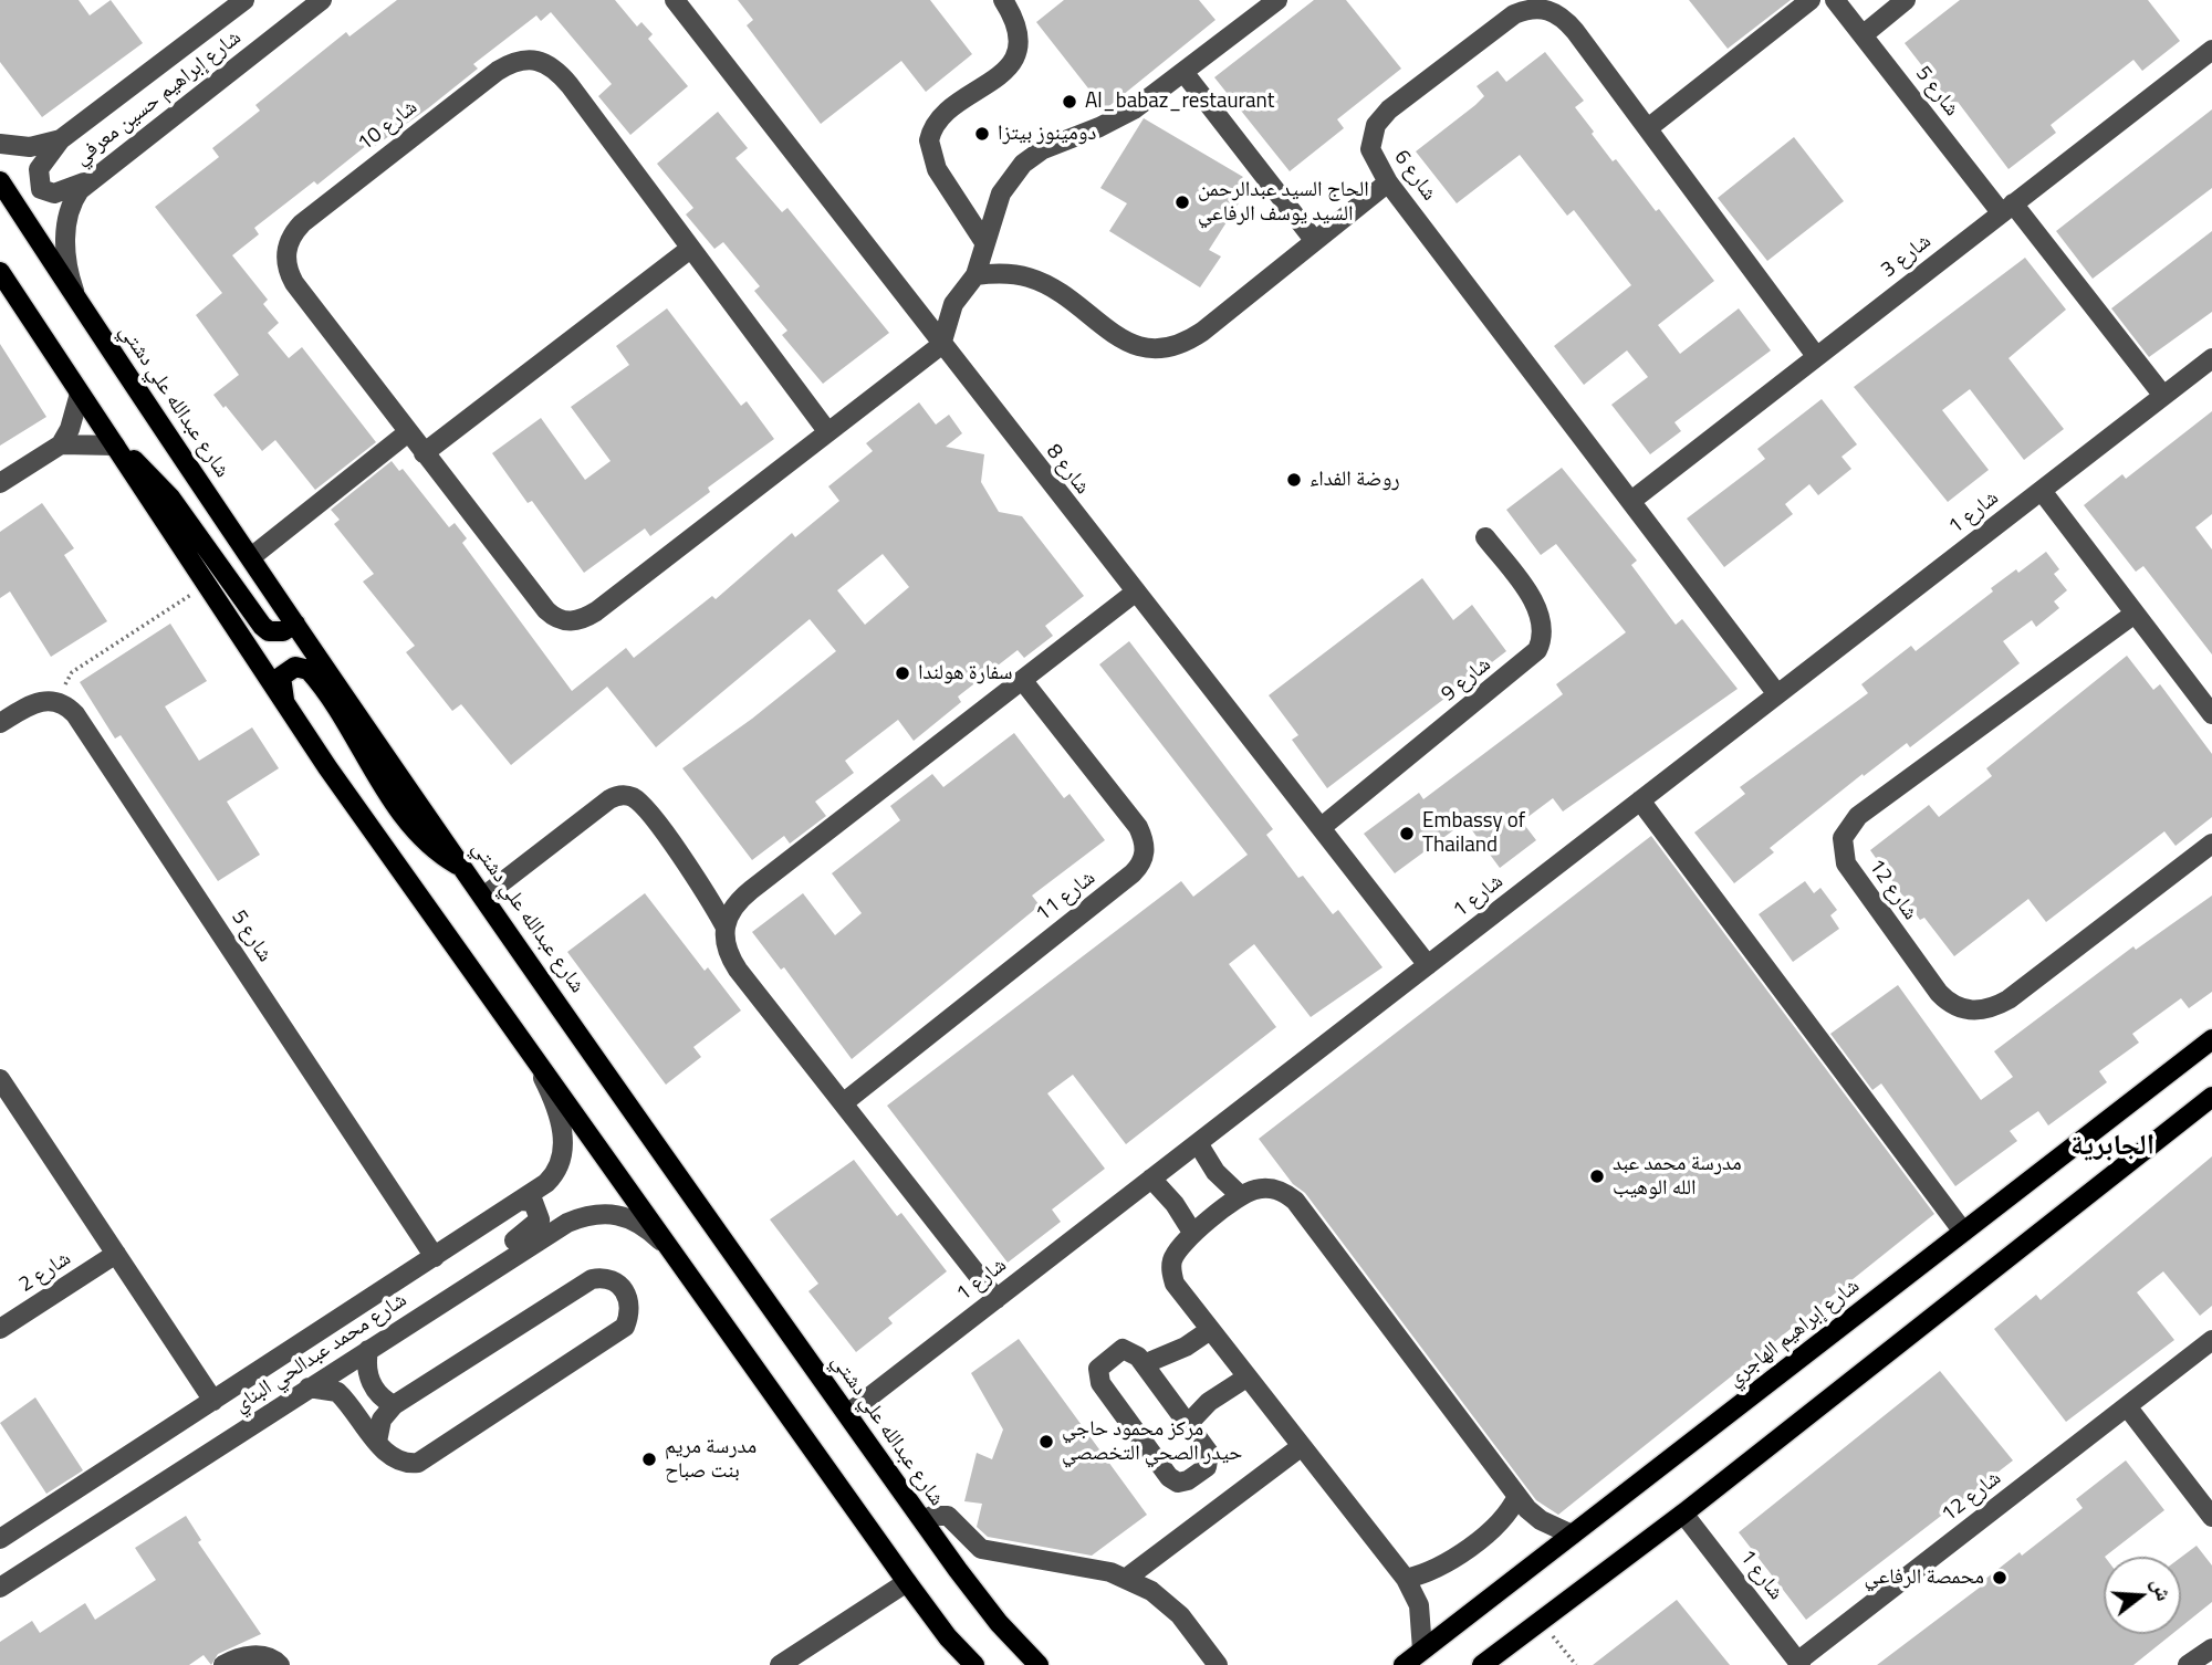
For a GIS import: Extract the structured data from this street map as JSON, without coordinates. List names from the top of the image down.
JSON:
{
  "streets": {
    "main road": ["شارع عبدالله علي دشتي", "شارع إبراهيم الهاجري"],
    "street": [
      "شارع 5",
      "شارع إبراهيم حسين معرفي",
      "شارع 10",
      "شارع 6",
      "شارع 3",
      "شارع 8",
      "شارع 1",
      "شارع 9",
      "شارع 12",
      "شارع 11",
      "شارع 2",
      "شارع محمد عبدالحي البناي"
    ]
  },
  "crossings": [
    ["شارع 5", "شارع 3"],
    ["شارع 5", "شارع 1"],
    ["شارع 5", "شارع محمد عبدالحي البناي"],
    ["شارع إبراهيم حسين معرفي", "شارع عبدالله علي دشتي"],
    ["شارع 10", "شارع 8"],
    ["شارع 6", "شارع 3"],
    ["شارع 6", "شارع 1"],
    ["شارع عبدالله علي دشتي", "شارع 1"],
    ["شارع 8", "شارع 1"],
    ["شارع 8", "شارع 9"],
    ["شارع 1", "شارع 12"]
  ],
  "districts": ["الجابرية"],
  "places": [
    "Al_babaz_restaurant",
    "دومينوز بيتزا",
    "الحاج السيد عبدالرحمن السيد يوسف الرفاعي",
    "روضة الفداء",
    "سفارة هولندا",
    "Embassy of Thailand",
    "مدرسة محمد عبد الله الوهيب",
    "مركز محمود حاجي حيدر الصحي التخصصي",
    "مدرسة مريم بنت صباح",
    "محمصة الرفاعي"
  ],
  "north": "right"
}
